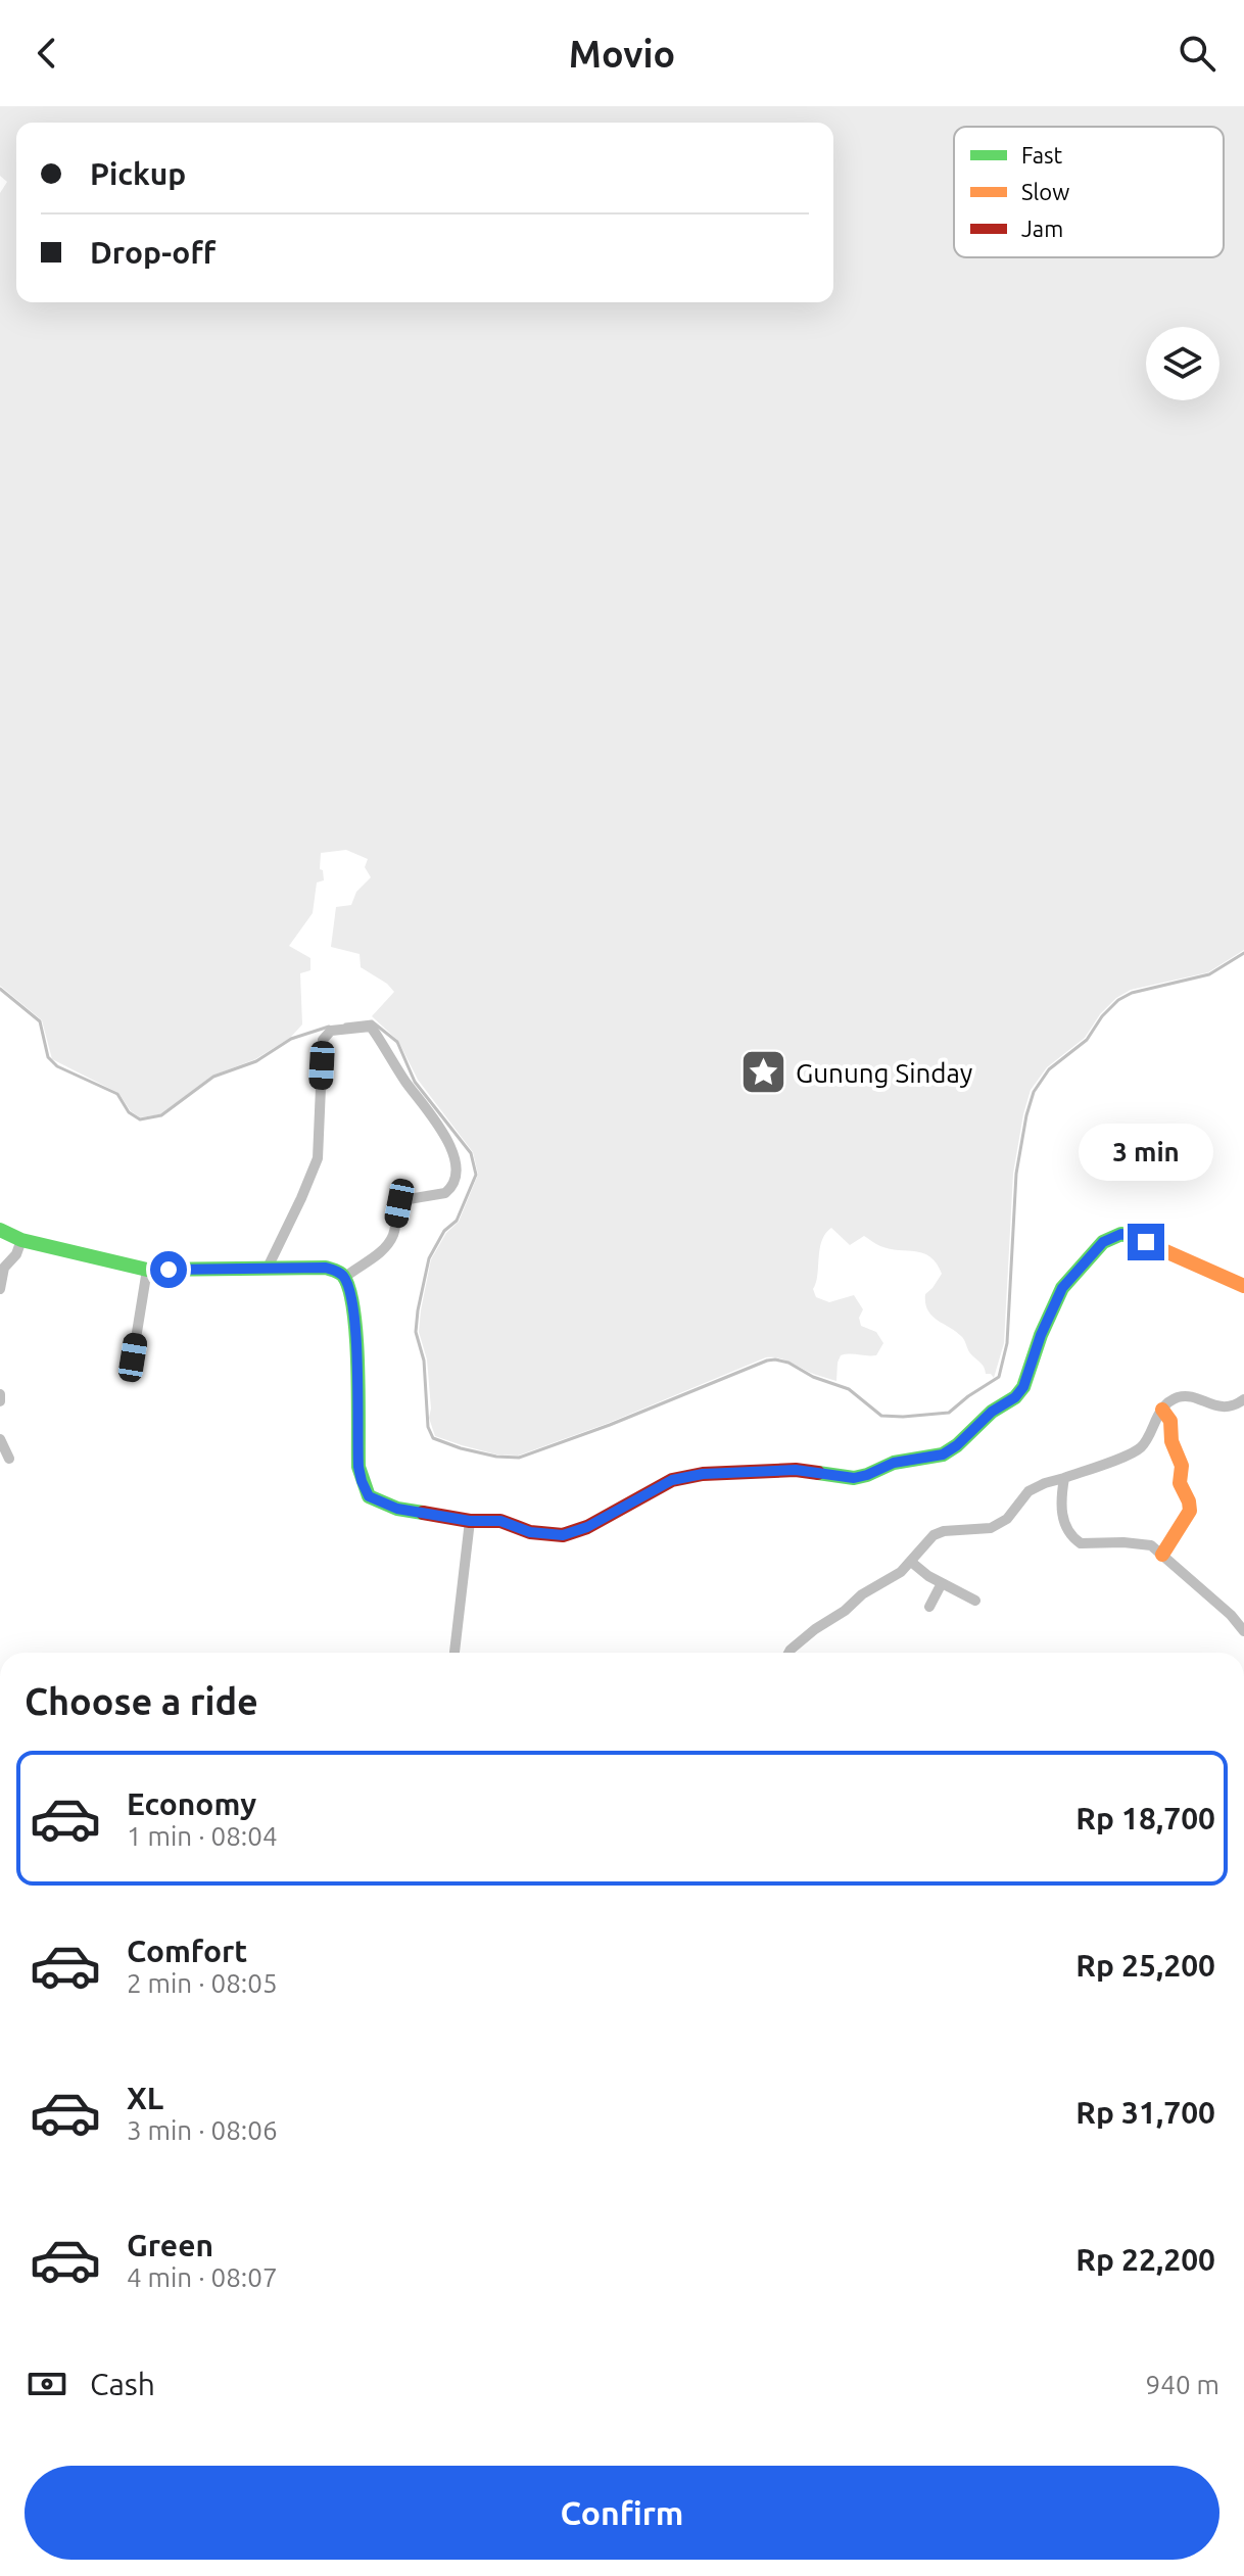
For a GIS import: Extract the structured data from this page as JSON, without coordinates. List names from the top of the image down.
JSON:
{
  "places": {
    "place": ["Gunung Sinday"]
  },
  "legend": ["Fast", "Slow", "Jam"],
  "page": {
    "header": "Movio",
    "banner": ["Pickup", "Drop-off"],
    "bubble": "3 min",
    "heading": "Choose a ride",
    "list": [
      {
        "name": "Economy",
        "note": "1 min · 08:04",
        "value": "Rp 18,700"
      },
      {
        "name": "Comfort",
        "note": "2 min · 08:05",
        "value": "Rp 25,200"
      },
      {
        "name": "XL",
        "note": "3 min · 08:06",
        "value": "Rp 31,700"
      },
      {
        "name": "Green",
        "note": "4 min · 08:07",
        "value": "Rp 22,200"
      }
    ],
    "pay": ["Cash", "940 m"],
    "buttons": "Confirm"
  }
}
